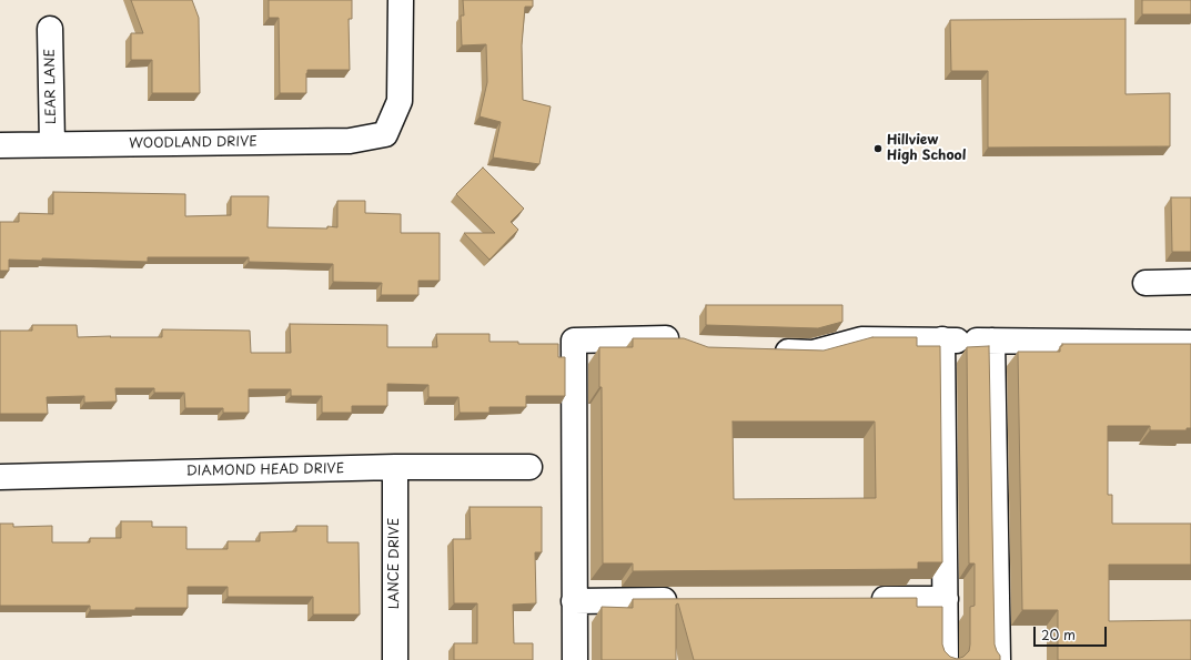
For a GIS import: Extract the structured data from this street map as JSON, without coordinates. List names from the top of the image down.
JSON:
{
  "streets": {
    "street": [
      "LEAR LANE",
      "WOODLAND DRIVE",
      "DIAMOND HEAD DRIVE",
      "LANCE DRIVE"
    ]
  },
  "crossings": [
    ["LEAR LANE", "WOODLAND DRIVE"],
    ["DIAMOND HEAD DRIVE", "LANCE DRIVE"]
  ],
  "places": ["Hillview High School"],
  "scale_bar": "20 m"
}
